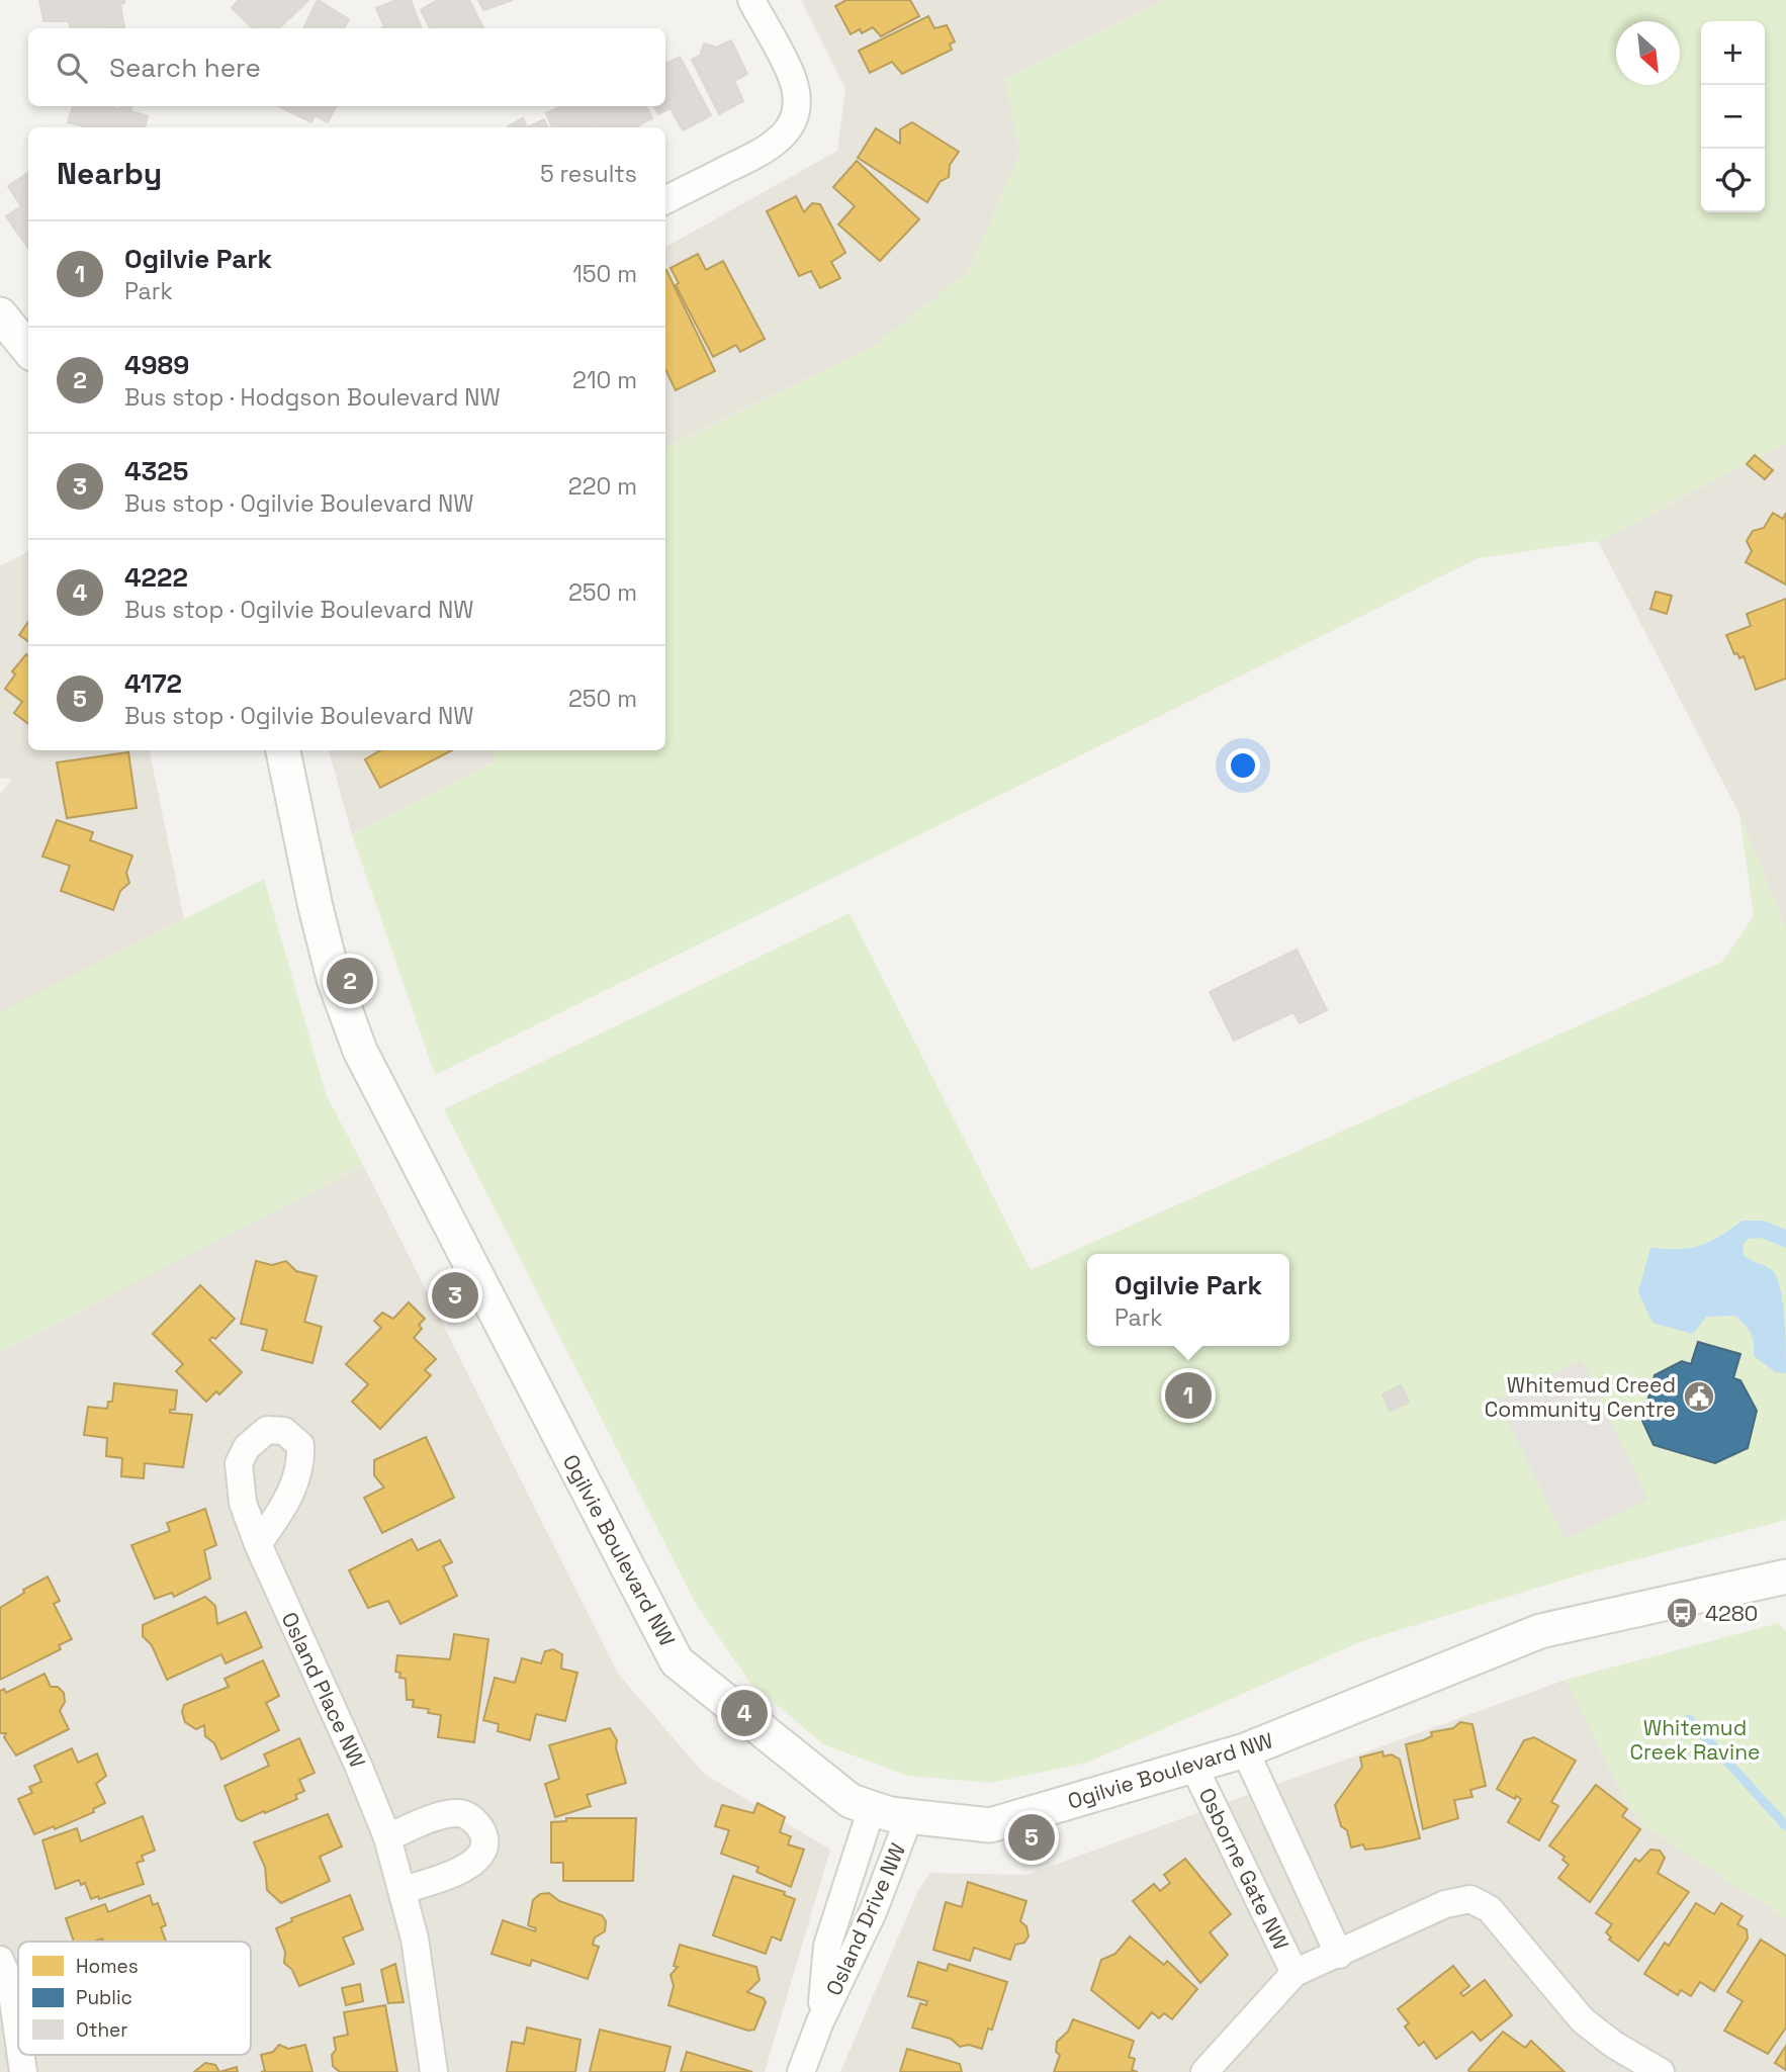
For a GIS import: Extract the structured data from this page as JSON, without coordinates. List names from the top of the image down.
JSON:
{
  "streets": {
    "street": [
      "Ogilvie Boulevard NW",
      "Osland Place NW",
      "Osborne Gate NW",
      "Osland Drive NW"
    ]
  },
  "crossings": [
    ["Ogilvie Boulevard NW", "Osborne Gate NW"],
    ["Ogilvie Boulevard NW", "Osland Drive NW"]
  ],
  "parks": ["Whitemud Creek Ravine"],
  "places": {
    "public building": ["Whitemud Creed Community Centre"],
    "bus stop": ["4280"]
  },
  "legend": ["Homes", "Public", "Other"],
  "north": "bottom right",
  "page": {
    "map_buttons": ["+", "−"],
    "search": "Search here",
    "heading": ["Nearby", "5 results"],
    "list": [
      {
        "mark": "1",
        "name": "Ogilvie Park",
        "note": "Park",
        "value": "150 m"
      },
      {
        "mark": "2",
        "name": "4989",
        "note": "Bus stop · Hodgson Boulevard NW",
        "value": "210 m"
      },
      {
        "mark": "3",
        "name": "4325",
        "note": "Bus stop · Ogilvie Boulevard NW",
        "value": "220 m"
      },
      {
        "mark": "4",
        "name": "4222",
        "note": "Bus stop · Ogilvie Boulevard NW",
        "value": "250 m"
      },
      {
        "mark": "5",
        "name": "4172",
        "note": "Bus stop · Ogilvie Boulevard NW",
        "value": "250 m"
      }
    ],
    "pins": [
      "2",
      "3",
      "1",
      "4",
      "5"
    ],
    "popup": ["Ogilvie Park", "Park"]
  }
}
